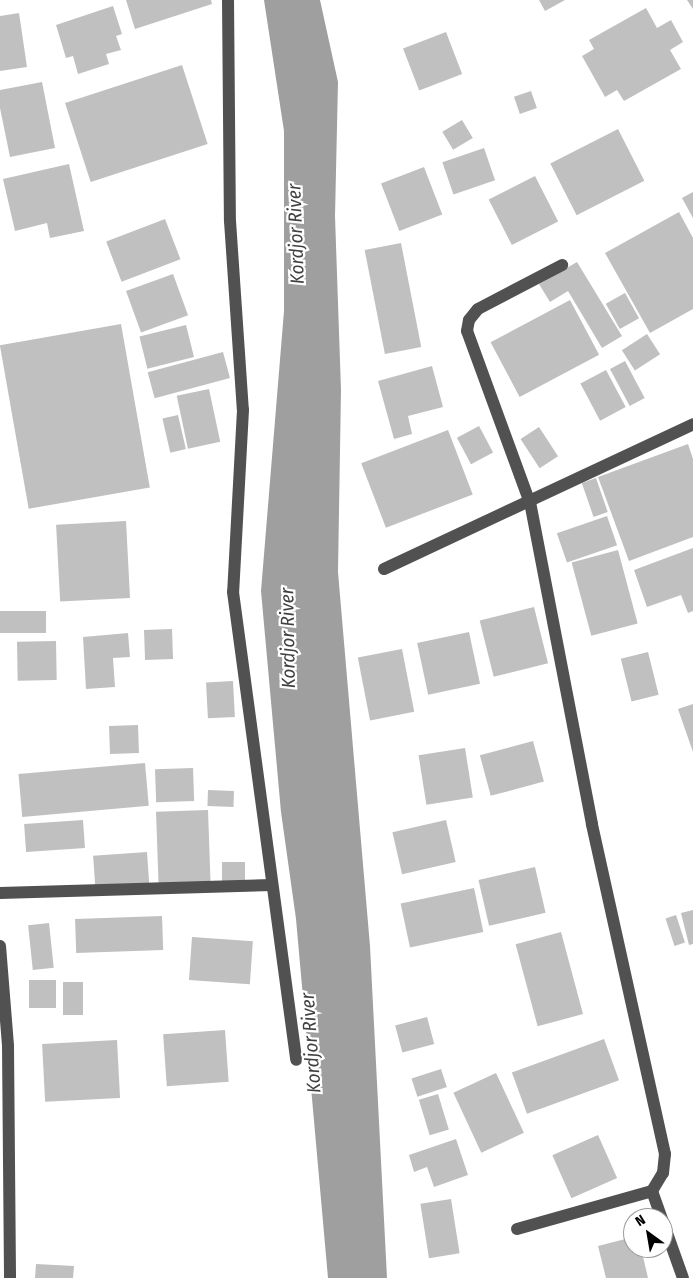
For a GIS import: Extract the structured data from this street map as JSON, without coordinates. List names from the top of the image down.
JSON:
{
  "water": ["Kordjor River"],
  "north": "top left"
}
